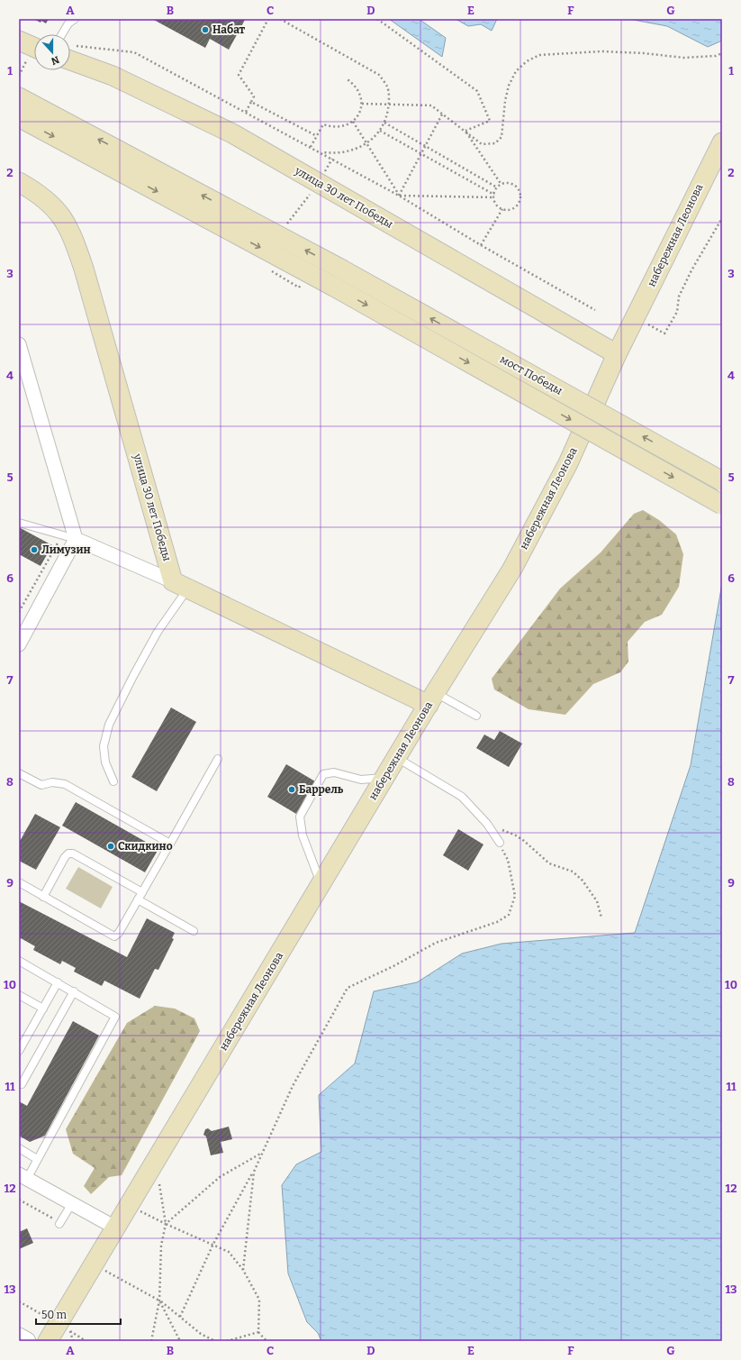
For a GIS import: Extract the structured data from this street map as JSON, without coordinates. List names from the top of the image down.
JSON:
{
  "streets": {
    "main road": ["улица 30 лет Победы", "набережная Леонова", "мост Победы"]
  },
  "crossings": [
    ["улица 30 лет Победы", "набережная Леонова"]
  ],
  "places": [
    "Набат",
    "Лимузин",
    "Баррель",
    "Скидкино"
  ],
  "scale_bar": "50 m",
  "north": "bottom",
  "grid": {
    "columns": [
      "A",
      "B",
      "C",
      "D",
      "E",
      "F",
      "G"
    ],
    "rows": [
      "1",
      "2",
      "3",
      "4",
      "5",
      "6",
      "7",
      "8",
      "9",
      "10",
      "11",
      "12",
      "13"
    ]
  }
}
